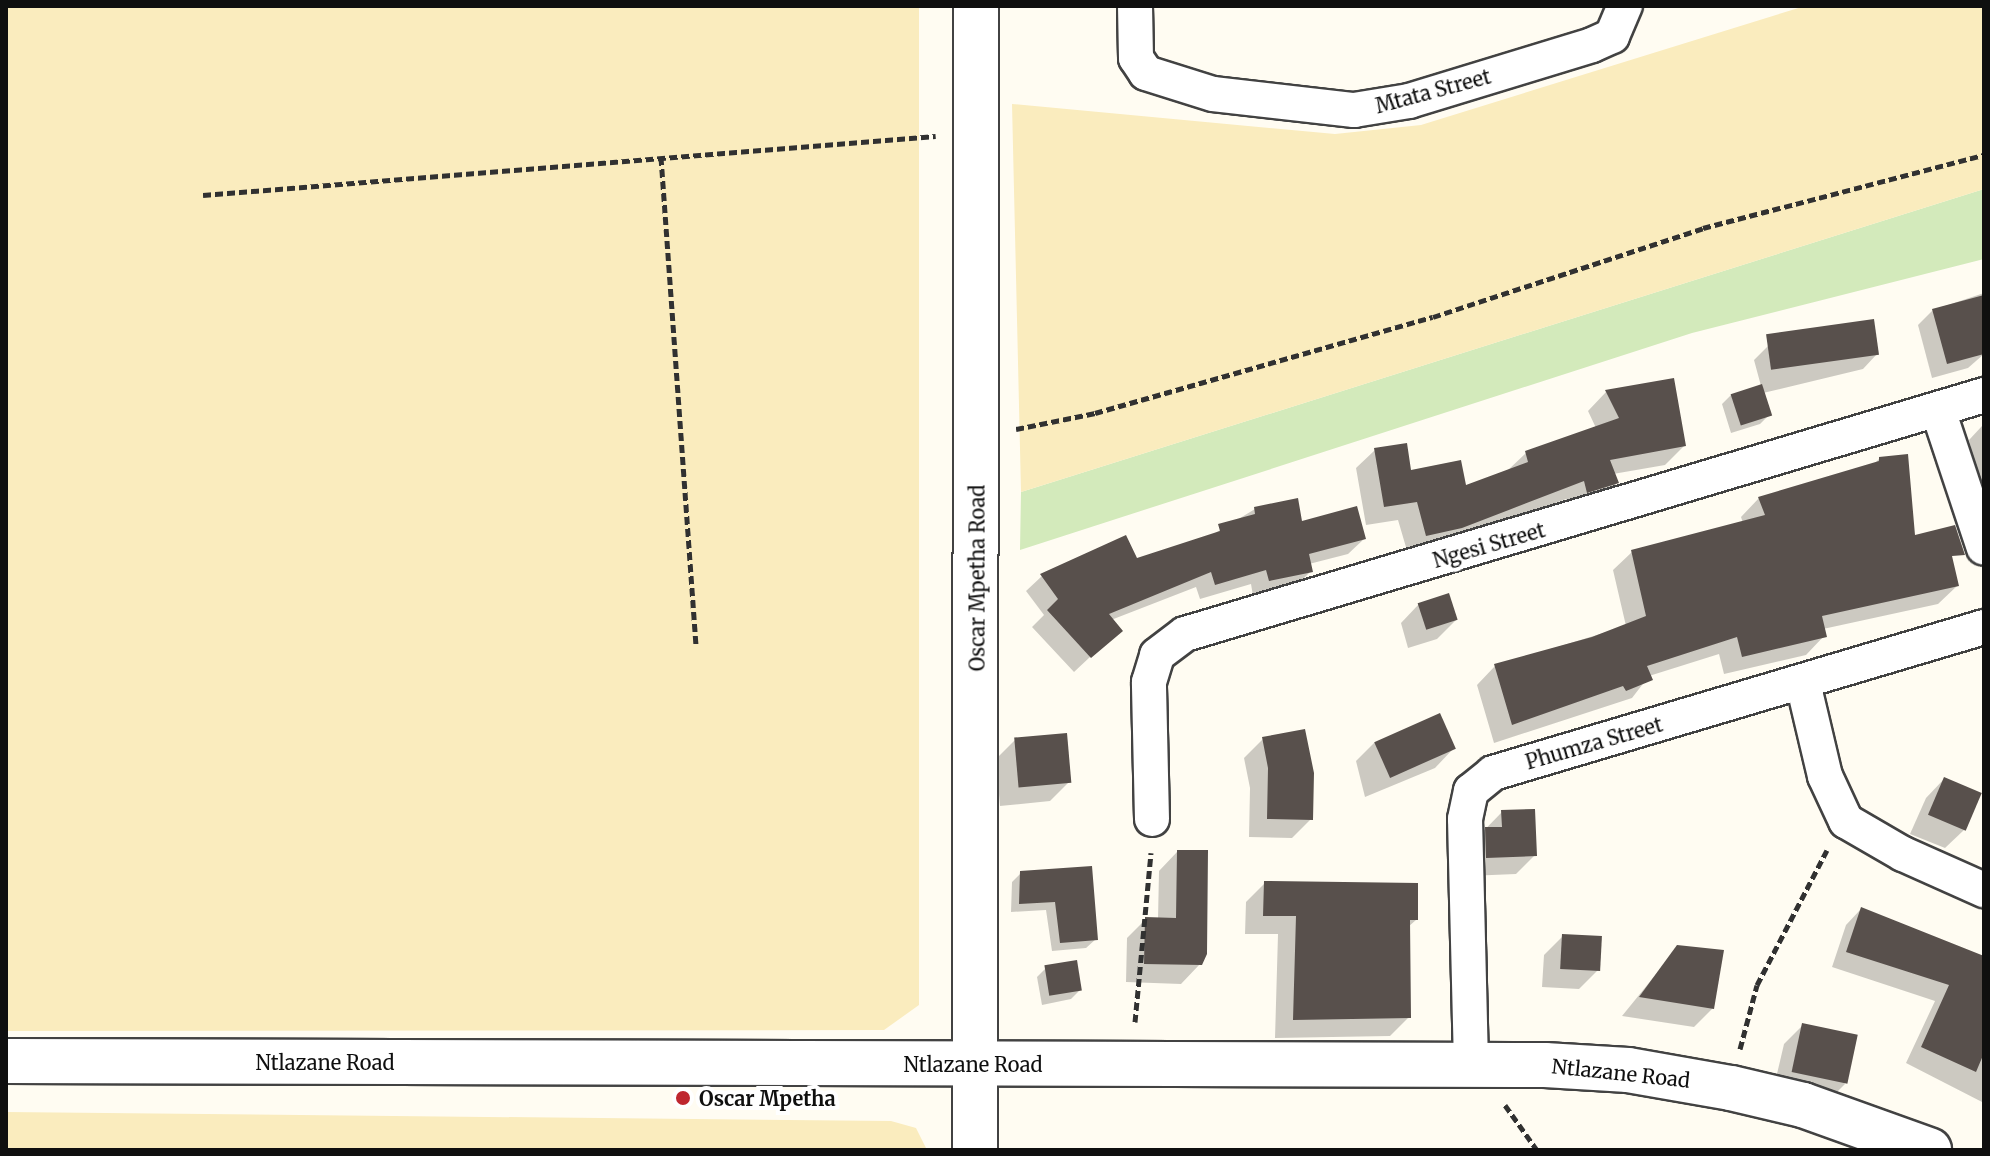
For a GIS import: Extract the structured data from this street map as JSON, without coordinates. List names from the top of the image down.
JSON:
{
  "streets": {
    "street": [
      "Mtata Street",
      "Ngesi Street",
      "Oscar Mpetha Road",
      "Phumza Street",
      "Ntlazane Road"
    ]
  },
  "crossings": [
    ["Oscar Mpetha Road", "Ntlazane Road"],
    ["Phumza Street", "Ntlazane Road"]
  ],
  "places": ["Oscar Mpetha"]
}
